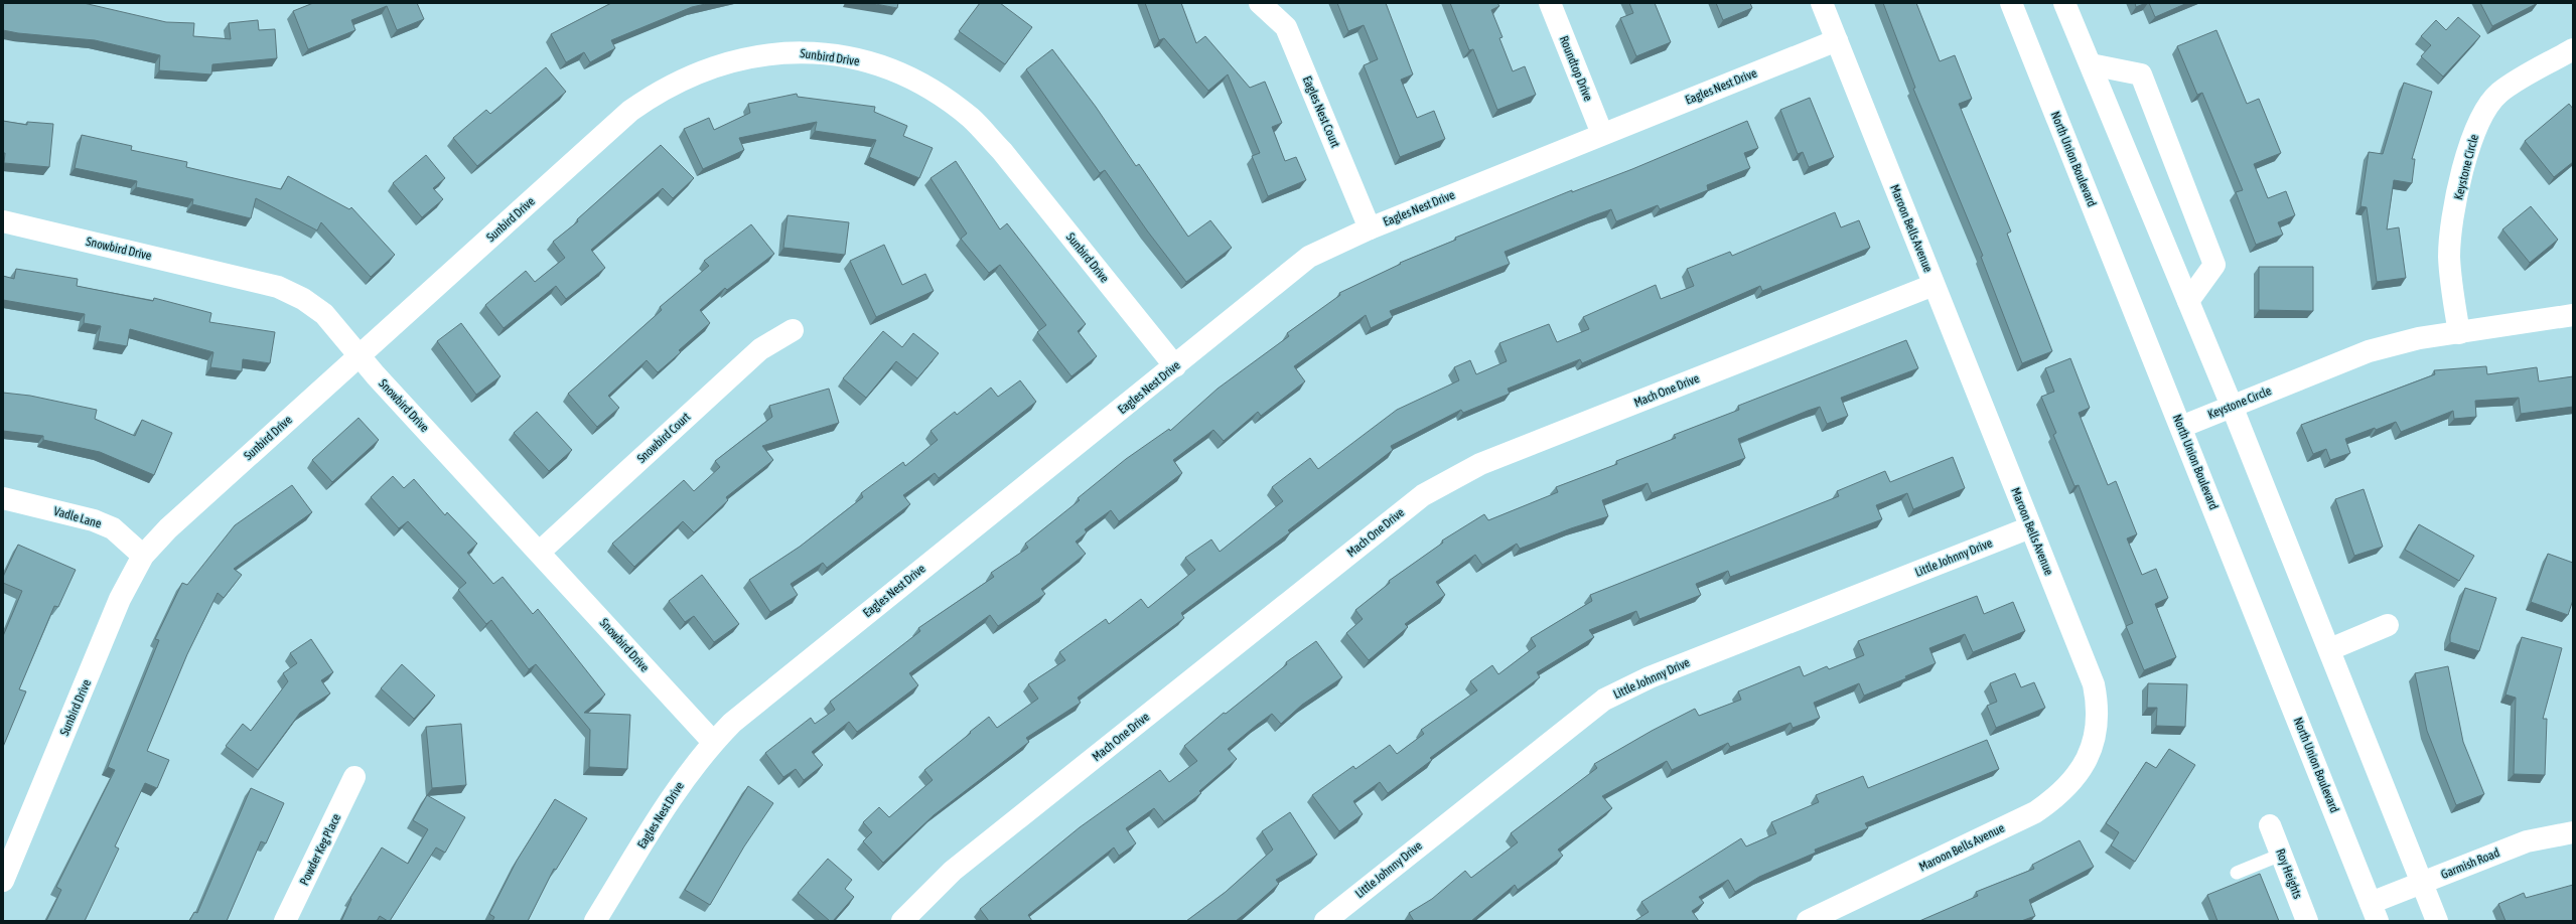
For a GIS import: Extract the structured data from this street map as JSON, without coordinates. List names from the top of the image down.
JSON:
{
  "streets": {
    "street": [
      "Sunbird Drive",
      "Roundtop Drive",
      "Eagles Nest Drive",
      "Eagles Nest Court",
      "North Union Boulevard",
      "Keystone Circle",
      "Maroon Bells Avenue",
      "Snowbird Drive",
      "Mach One Drive",
      "Snowbird Court",
      "Vadle Lane",
      "Little Johnny Drive",
      "Powder Keg Place",
      "Garmish Road",
      "Roy Heights"
    ]
  },
  "crossings": [
    ["Sunbird Drive", "Eagles Nest Drive"],
    ["Sunbird Drive", "Snowbird Drive"],
    ["Sunbird Drive", "Vadle Lane"],
    ["Roundtop Drive", "Eagles Nest Drive"],
    ["Eagles Nest Drive", "Eagles Nest Court"],
    ["Eagles Nest Drive", "Maroon Bells Avenue"],
    ["Eagles Nest Drive", "Snowbird Drive"],
    ["North Union Boulevard", "Keystone Circle"],
    ["North Union Boulevard", "Garmish Road"],
    ["Maroon Bells Avenue", "Mach One Drive"],
    ["Maroon Bells Avenue", "Little Johnny Drive"],
    ["Snowbird Drive", "Snowbird Court"]
  ]
}
